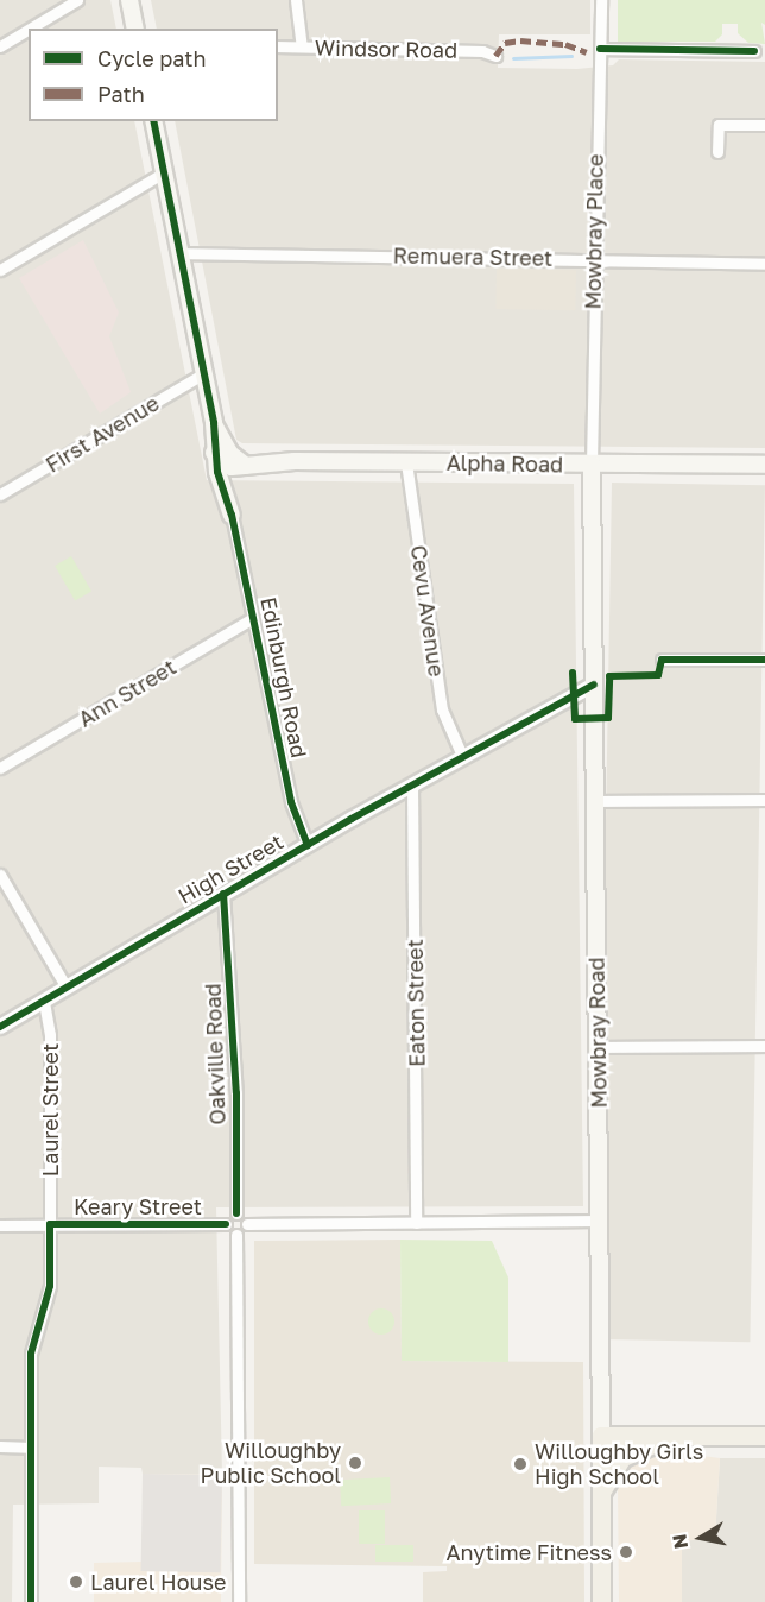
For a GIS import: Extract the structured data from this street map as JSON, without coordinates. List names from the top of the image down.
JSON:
{
  "streets": {
    "main road": ["Alpha Road", "Mowbray Road"],
    "street": [
      "Windsor Road",
      "Mowbray Place",
      "Remuera Street",
      "First Avenue",
      "Cevu Avenue",
      "Edinburgh Road",
      "Ann Street",
      "High Street",
      "Eaton Street",
      "Oakville Road",
      "Laurel Street",
      "Keary Street"
    ]
  },
  "crossings": [
    ["Mowbray Place", "Remuera Street"],
    ["Mowbray Place", "Alpha Road"],
    ["Mowbray Place", "Mowbray Road"],
    ["Alpha Road", "Cevu Avenue"],
    ["Alpha Road", "Mowbray Road"],
    ["Cevu Avenue", "High Street"],
    ["Edinburgh Road", "Ann Street"],
    ["Edinburgh Road", "High Street"],
    ["High Street", "Eaton Street"],
    ["High Street", "Mowbray Road"],
    ["High Street", "Oakville Road"],
    ["High Street", "Laurel Street"],
    ["Laurel Street", "Keary Street"]
  ],
  "places": [
    "Willoughby Public School",
    "Willoughby Girls High School",
    "Anytime Fitness",
    "Laurel House"
  ],
  "legend": ["Cycle path", "Path"],
  "north": "left"
}
